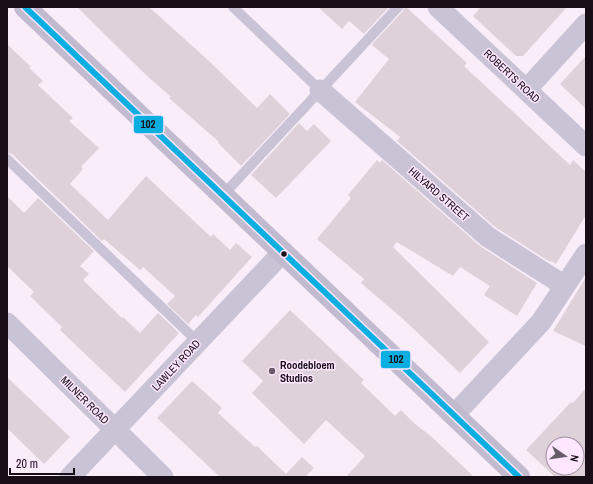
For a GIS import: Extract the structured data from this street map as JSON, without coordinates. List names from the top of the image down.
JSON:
{
  "streets": {
    "street": [
      "ROBERTS ROAD",
      "HILYARD STREET",
      "LAWLEY ROAD",
      "MILNER ROAD"
    ]
  },
  "crossings": [
    ["LAWLEY ROAD", "MILNER ROAD"]
  ],
  "places": ["Roodebloem Studios"],
  "lines": ["transit line 102"],
  "scale_bar": "20 m",
  "north": "right"
}
